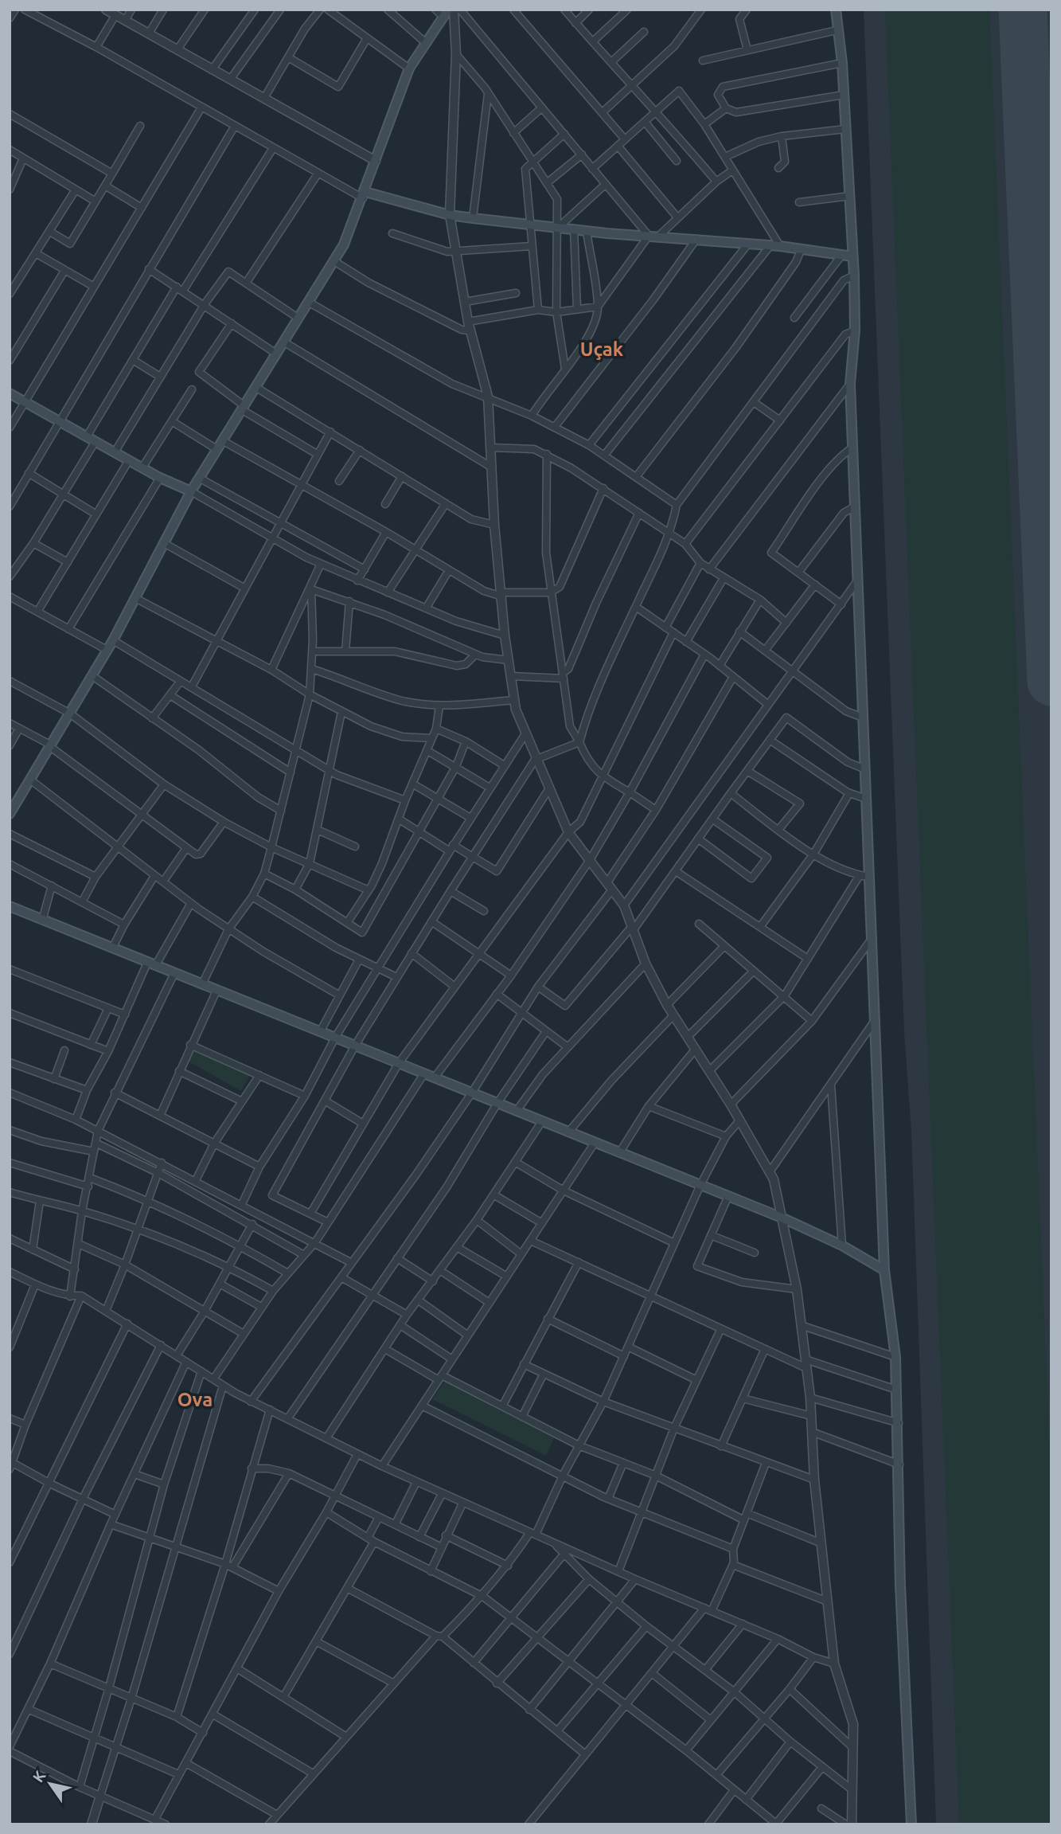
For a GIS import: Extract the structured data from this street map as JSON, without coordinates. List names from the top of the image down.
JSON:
{
  "districts": ["Uçak", "Ova"],
  "north": "top left"
}
